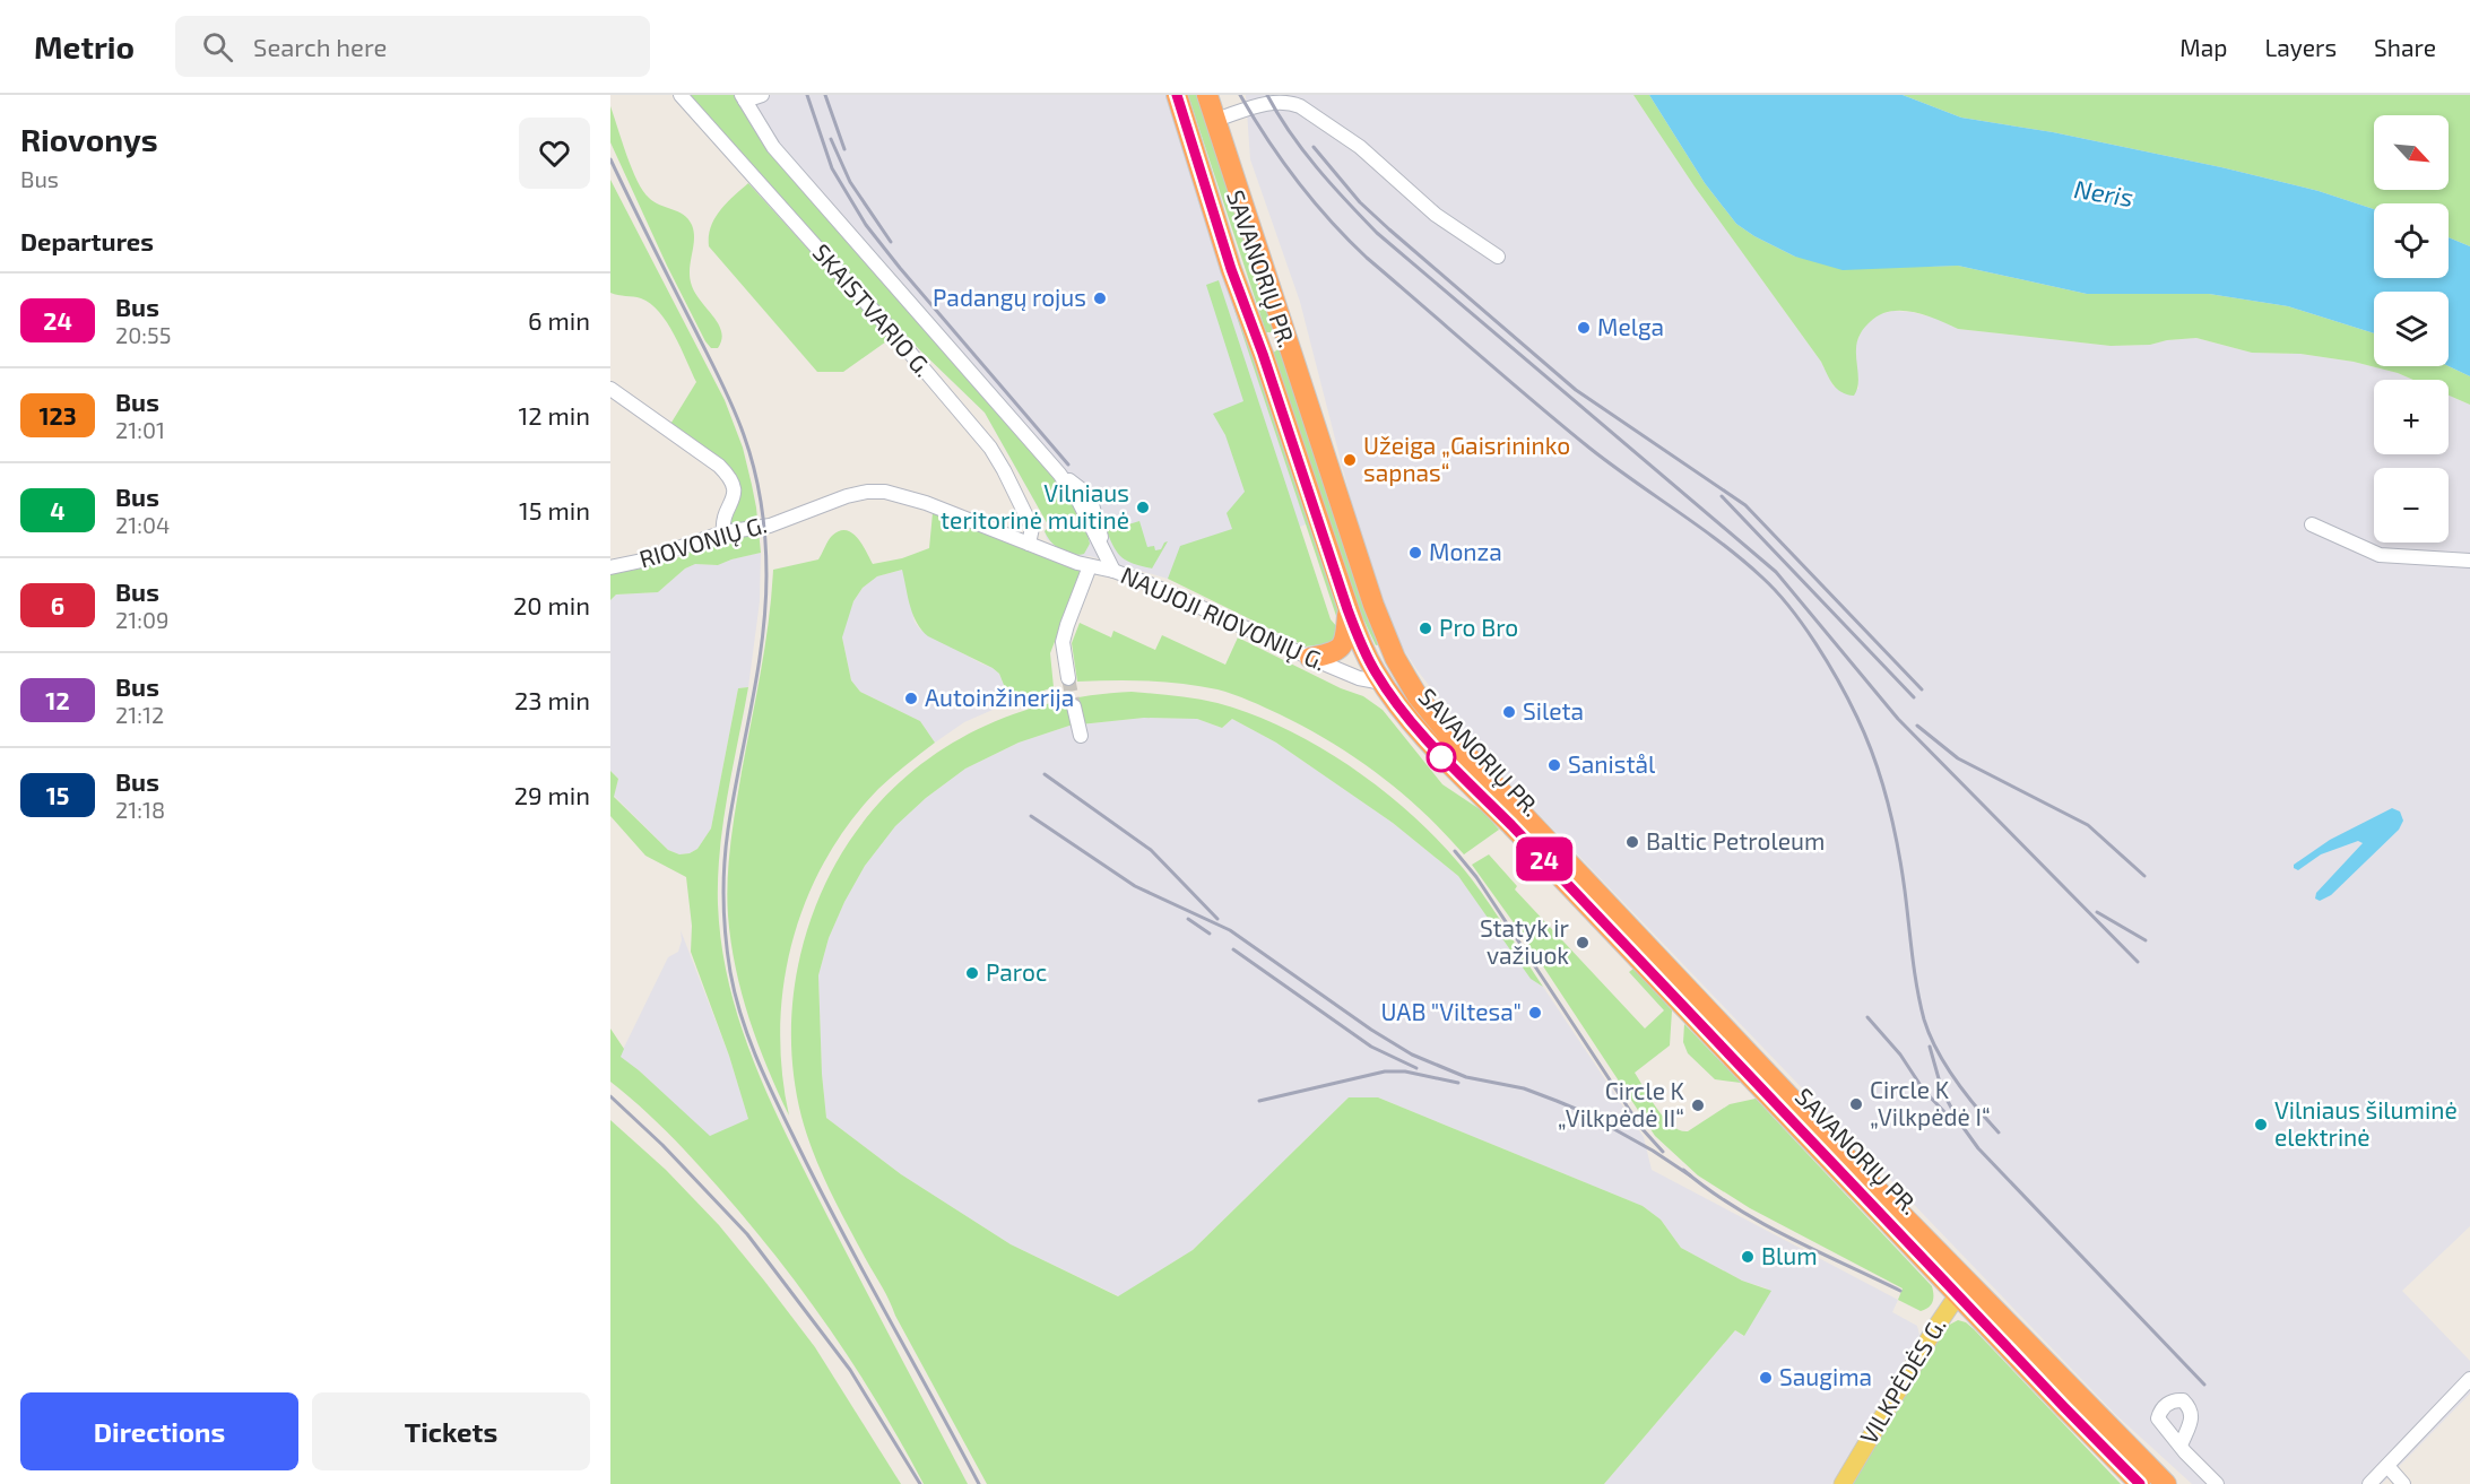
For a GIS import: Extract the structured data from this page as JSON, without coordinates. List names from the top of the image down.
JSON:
{
  "streets": {
    "highway": ["SAVANORIŲ PR."],
    "main road": ["VILKPĖDĖS G."],
    "street": ["SKAISTVARIO G.", "RIOVONIŲ G.", "NAUJOJI RIOVONIŲ G."]
  },
  "crossings": [
    ["SAVANORIŲ PR.", "NAUJOJI RIOVONIŲ G."],
    ["SAVANORIŲ PR.", "VILKPĖDĖS G."],
    ["SKAISTVARIO G.", "NAUJOJI RIOVONIŲ G."],
    ["RIOVONIŲ G.", "NAUJOJI RIOVONIŲ G."]
  ],
  "water": ["Neris"],
  "places": [
    "Padangų rojus",
    "Melga",
    "Užeiga „Gaisrininko sapnas“",
    "Vilniaus teritorinė muitinė",
    "Monza",
    "Pro Bro",
    "Autoinžinerija",
    "Sileta",
    "Sanistål",
    "Baltic Petroleum",
    "Statyk ir važiuok",
    "Paroc",
    "UAB \"Viltesa\"",
    "Circle K „Vilkpėdė I“",
    "Circle K „Vilkpėdė II“",
    "Vilniaus šiluminė elektrinė",
    "Blum",
    "Saugima"
  ],
  "lines": ["bus line 24"],
  "north": "bottom right",
  "page": {
    "header": "Metrio",
    "search": "Search here",
    "nav": ["Map", "Layers", "Share"],
    "heading": [
      ["Riovonys", "Bus"],
      "Departures"
    ],
    "on_map": "24",
    "map_buttons": ["+", "−"],
    "list": [
      {
        "mark": "24",
        "name": "Bus",
        "note": "20:55",
        "value": "6 min"
      },
      {
        "mark": "123",
        "name": "Bus",
        "note": "21:01",
        "value": "12 min"
      },
      {
        "mark": "4",
        "name": "Bus",
        "note": "21:04",
        "value": "15 min"
      },
      {
        "mark": "6",
        "name": "Bus",
        "note": "21:09",
        "value": "20 min"
      },
      {
        "mark": "12",
        "name": "Bus",
        "note": "21:12",
        "value": "23 min"
      },
      {
        "mark": "15",
        "name": "Bus",
        "note": "21:18",
        "value": "29 min"
      }
    ],
    "buttons": ["Directions", "Tickets"]
  }
}
